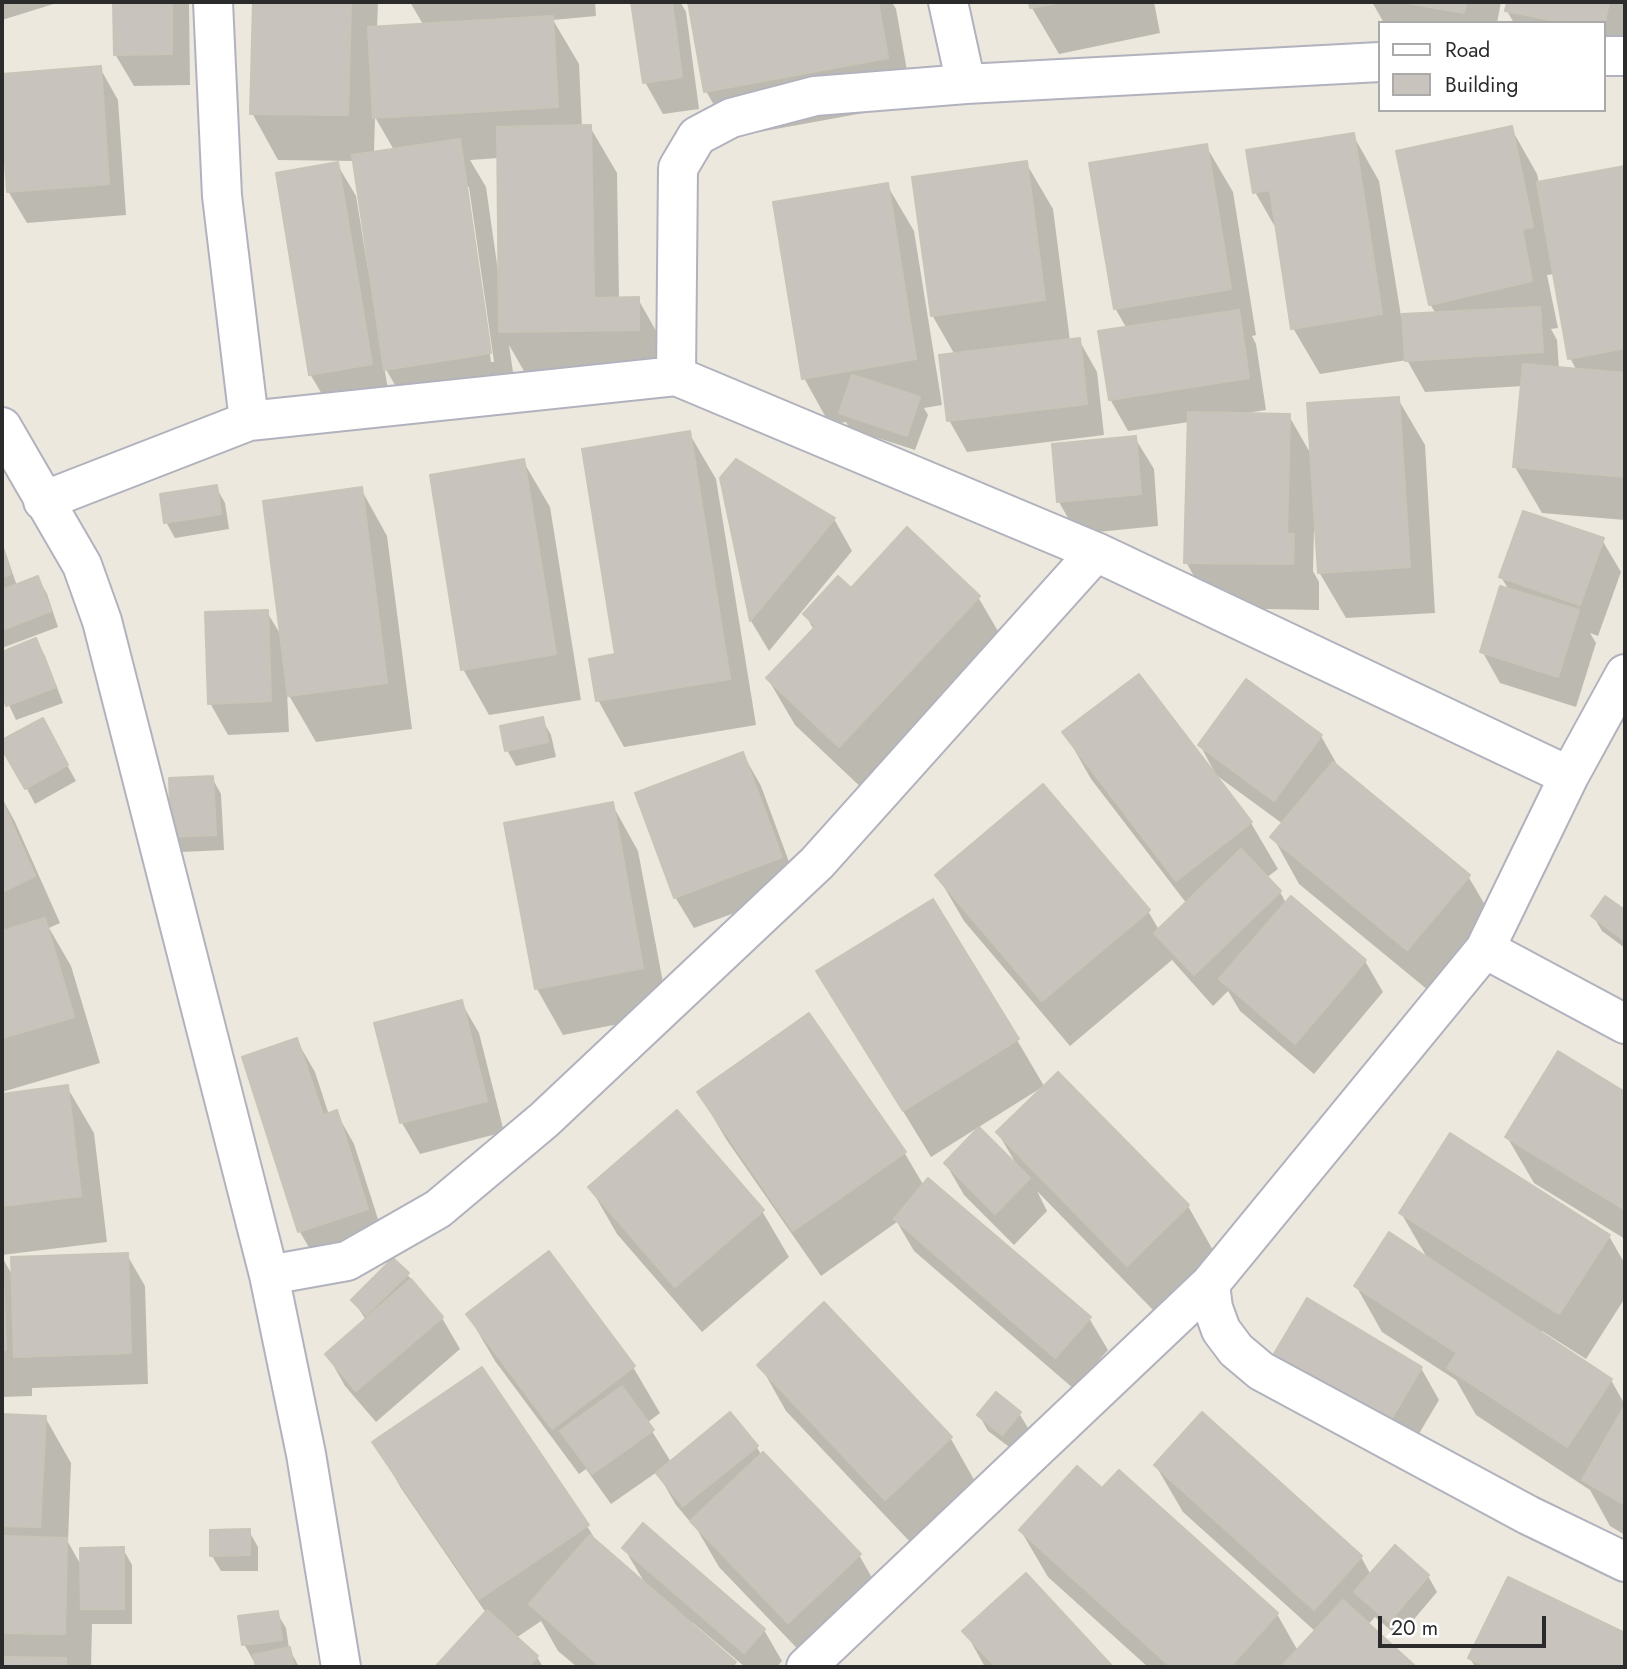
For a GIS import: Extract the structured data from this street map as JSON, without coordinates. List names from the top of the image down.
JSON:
{
  "legend": ["Road", "Building"],
  "scale_bar": "20 m"
}
